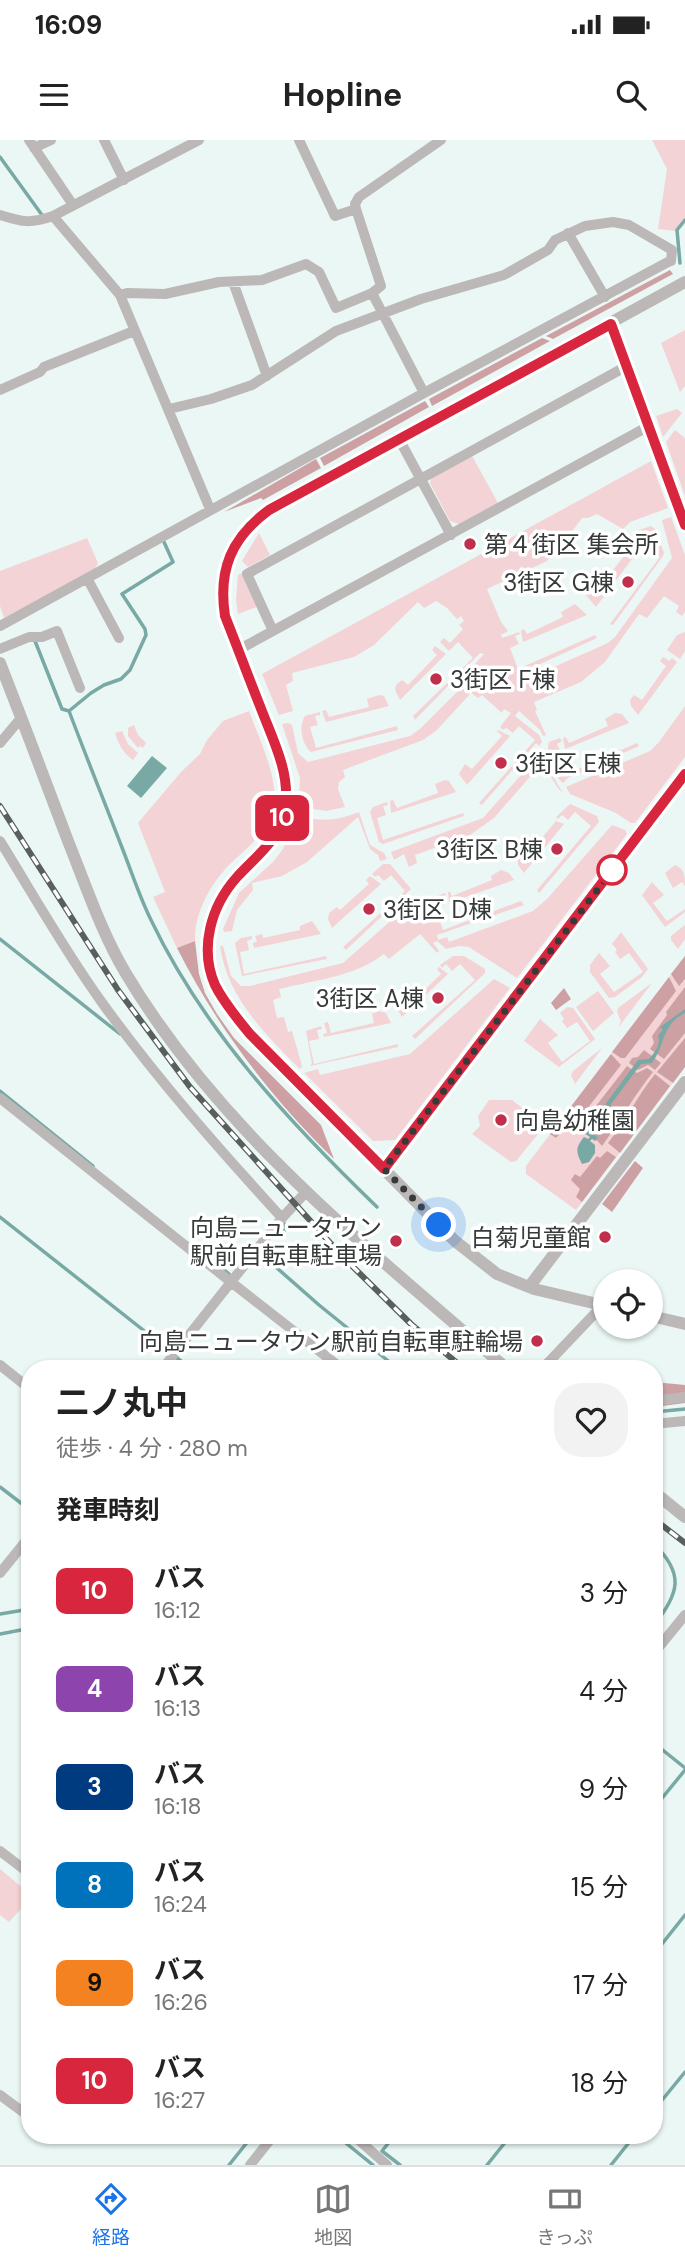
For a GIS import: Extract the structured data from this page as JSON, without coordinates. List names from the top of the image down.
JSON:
{
  "places": [
    "第４街区 集会所",
    "3街区 G棟",
    "3街区 F棟",
    "3街区 E棟",
    "3街区 B棟",
    "3街区 D棟",
    "3街区 A棟",
    "向島幼稚園",
    "白菊児童館",
    "向島ニュータウン 駅前自転車駐車場",
    "向島ニュータウン駅前自転車駐輪場"
  ],
  "lines": ["bus line 10"],
  "page": {
    "status": "16:09",
    "header": "Hopline",
    "on_map": "10",
    "heading": [
      ["二ノ丸中", "徒歩 · 4 分 · 280 m"],
      "発車時刻"
    ],
    "list": [
      {
        "mark": "10",
        "name": "バス",
        "note": "16:12",
        "value": "3 分"
      },
      {
        "mark": "4",
        "name": "バス",
        "note": "16:13",
        "value": "4 分"
      },
      {
        "mark": "3",
        "name": "バス",
        "note": "16:18",
        "value": "9 分"
      },
      {
        "mark": "8",
        "name": "バス",
        "note": "16:24",
        "value": "15 分"
      },
      {
        "mark": "9",
        "name": "バス",
        "note": "16:26",
        "value": "17 分"
      },
      {
        "mark": "10",
        "name": "バス",
        "note": "16:27",
        "value": "18 分"
      }
    ],
    "tabs": ["経路", "地図", "きっぷ"]
  }
}
